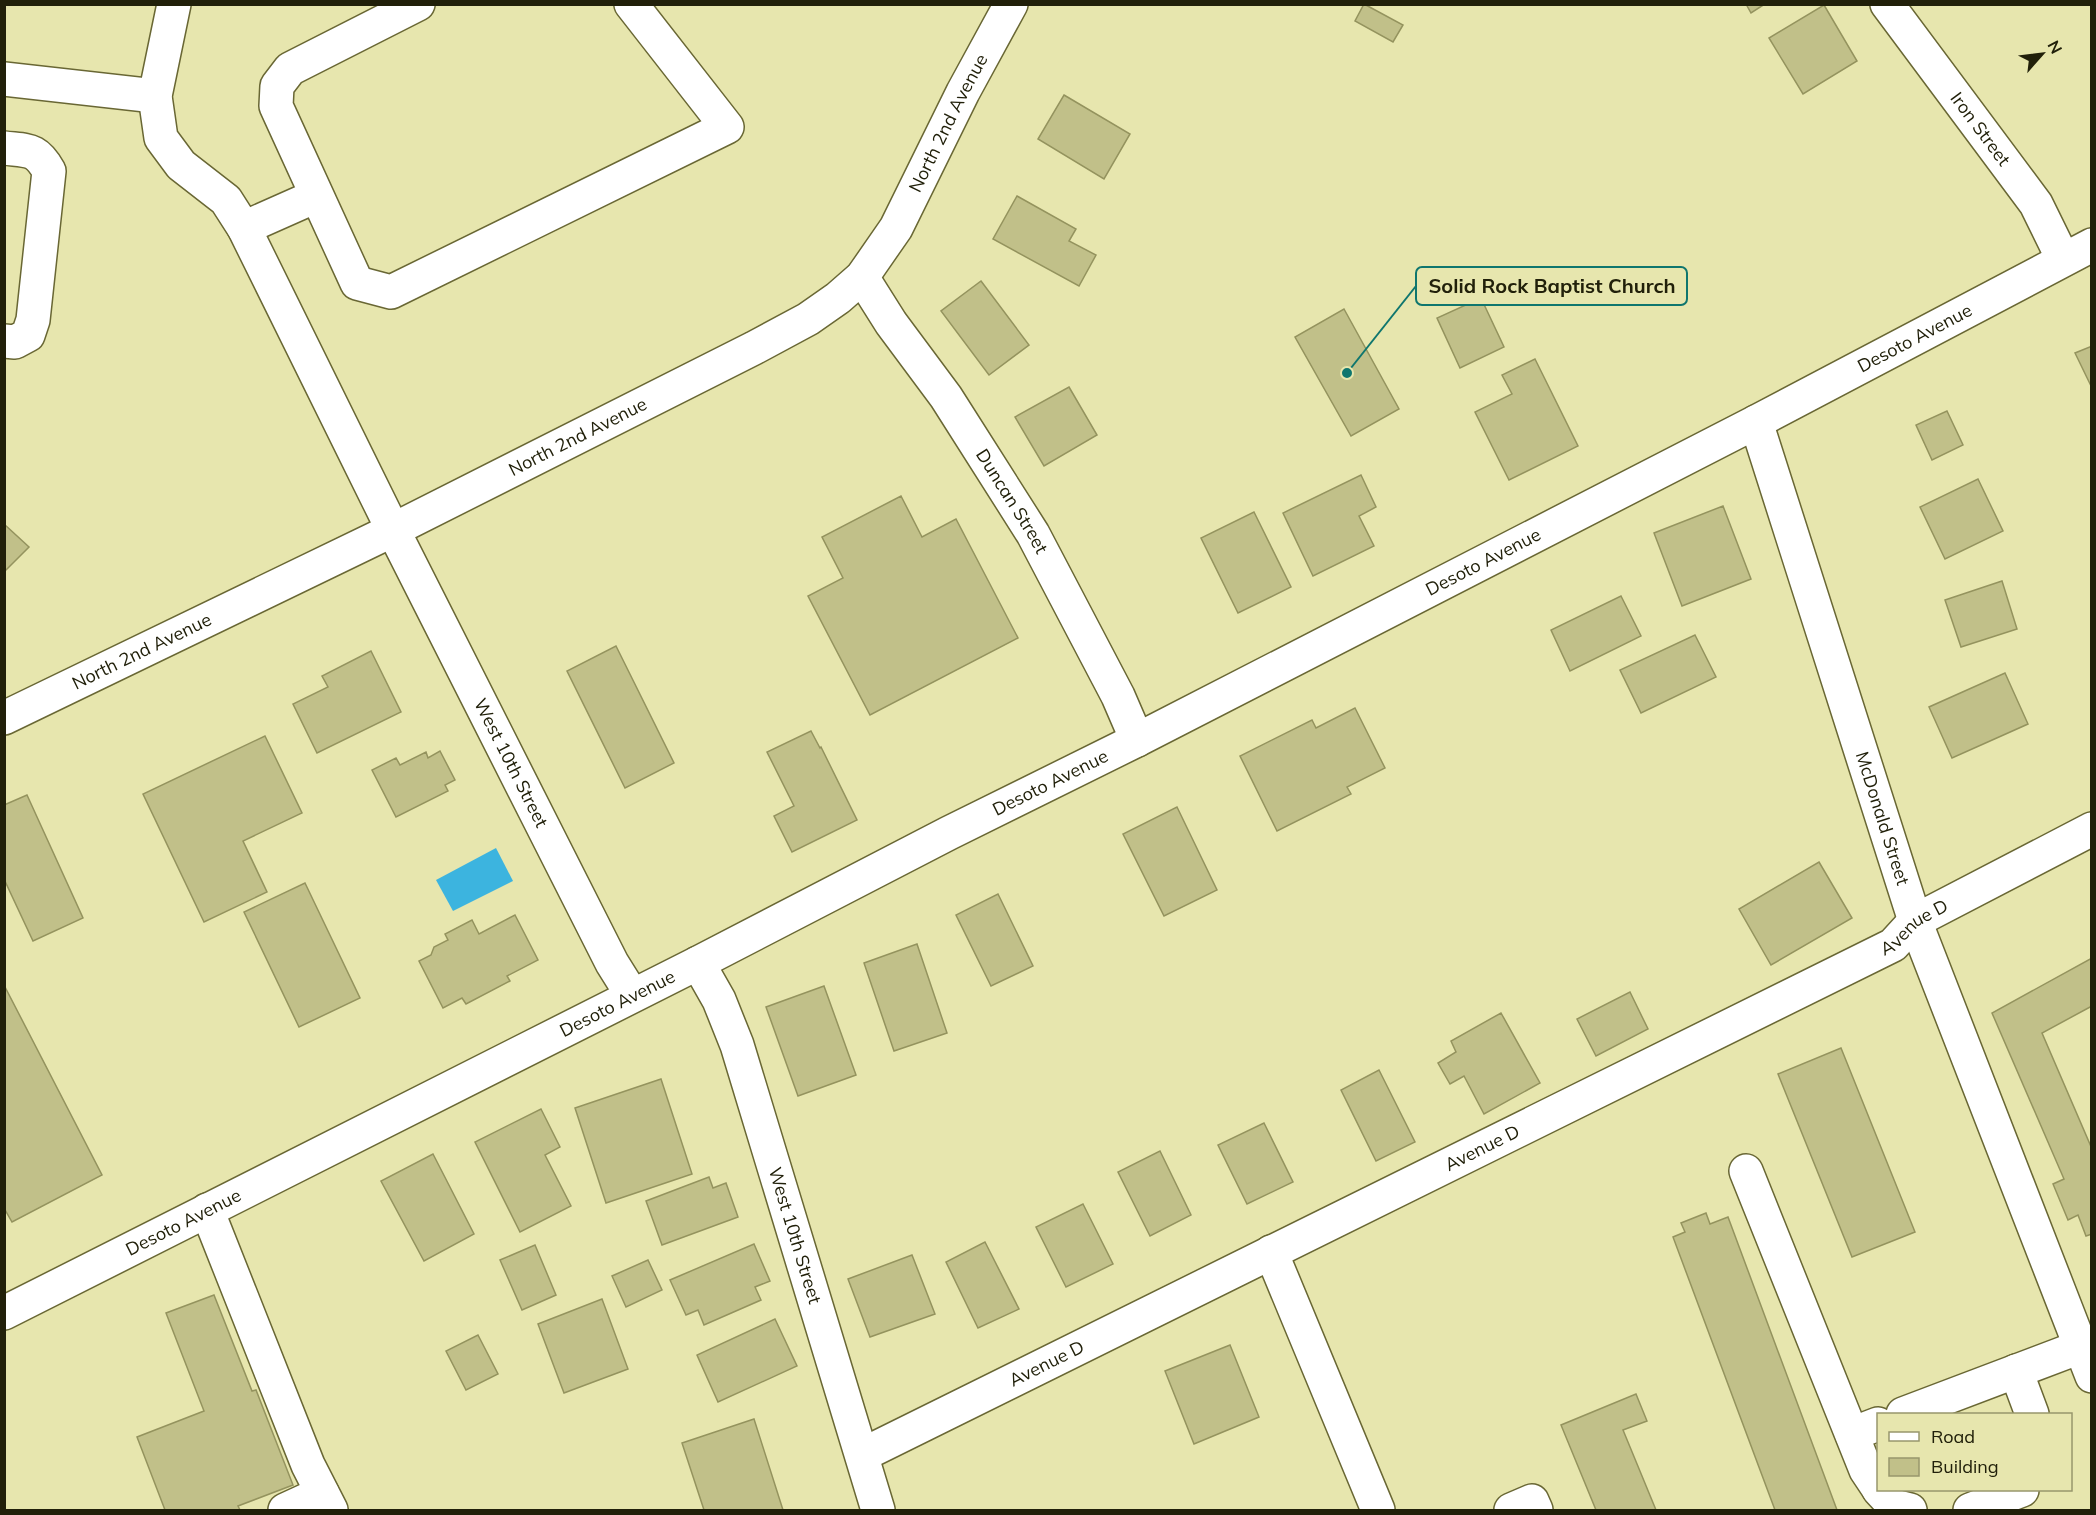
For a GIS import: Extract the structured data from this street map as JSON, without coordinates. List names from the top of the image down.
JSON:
{
  "streets": {
    "street": [
      "North 2nd Avenue",
      "Iron Street",
      "Desoto Avenue",
      "Duncan Street",
      "West 10th Street",
      "McDonald Street",
      "Avenue D"
    ]
  },
  "crossings": [
    ["North 2nd Avenue", "Duncan Street"],
    ["North 2nd Avenue", "West 10th Street"],
    ["Iron Street", "Desoto Avenue"],
    ["Desoto Avenue", "Duncan Street"],
    ["Desoto Avenue", "West 10th Street"],
    ["Desoto Avenue", "McDonald Street"],
    ["West 10th Street", "Avenue D"],
    ["McDonald Street", "Avenue D"]
  ],
  "places": ["Solid Rock Baptist Church"],
  "legend": ["Road", "Building"],
  "north": "top right"
}
